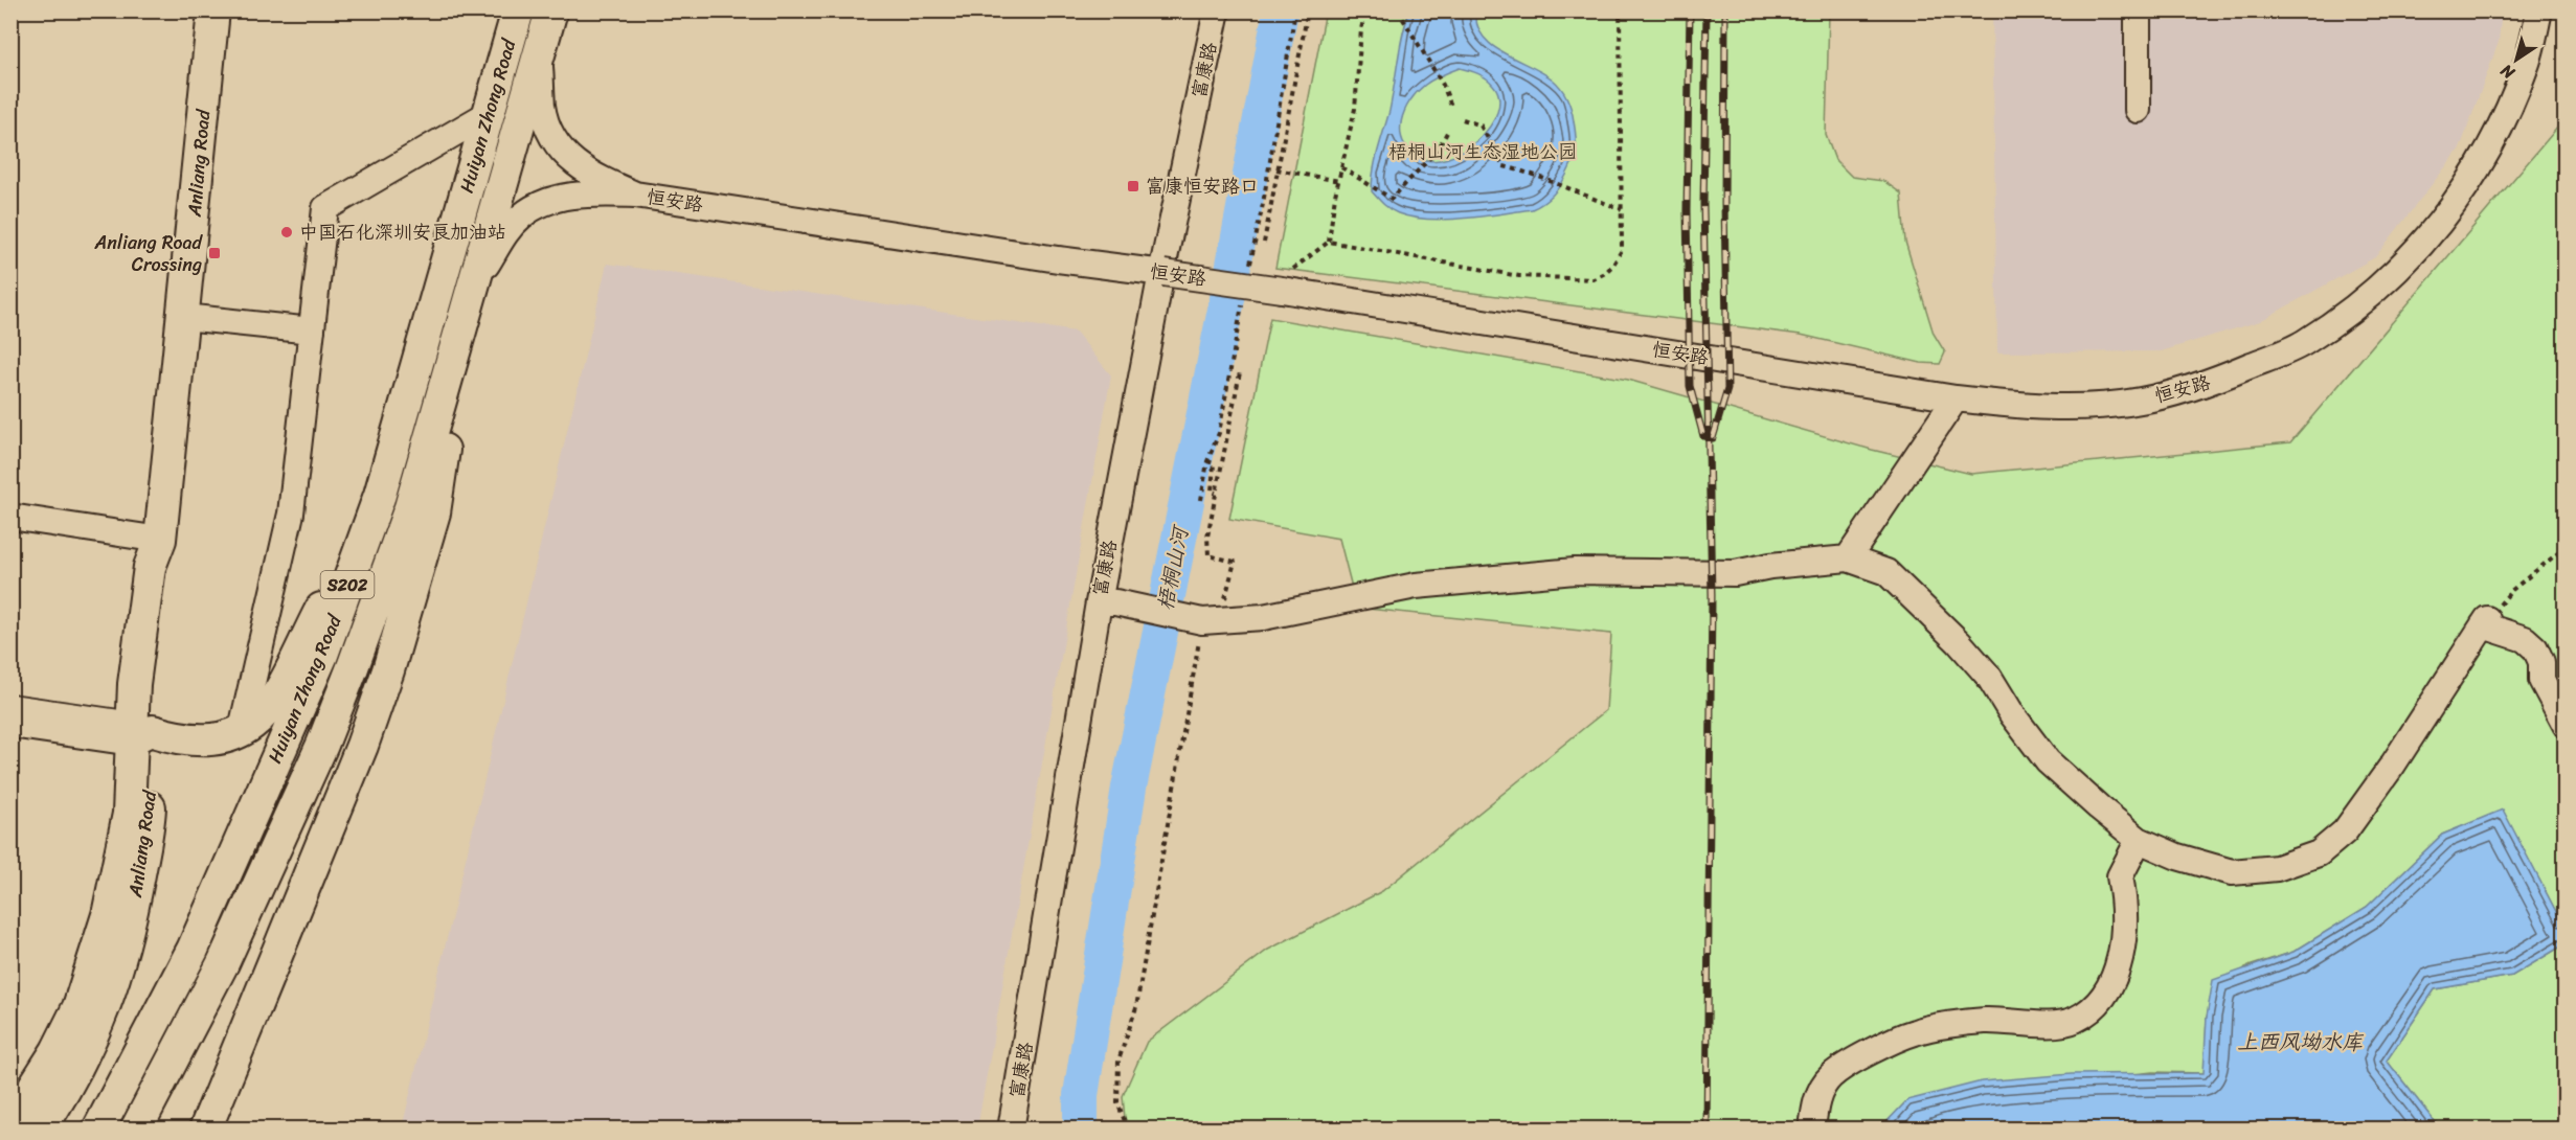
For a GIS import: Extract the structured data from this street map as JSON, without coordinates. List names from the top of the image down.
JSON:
{
  "streets": {
    "main road": ["Huiyan Zhong Road", "Anliang Road", "S202"],
    "street": ["富康路", "恒安路"]
  },
  "crossings": [
    ["富康路", "恒安路"]
  ],
  "water": ["梧桐山河", "上西风坳水库"],
  "parks": ["梧桐山河生态湿地公园"],
  "places": {
    "transit": ["富康恒安路口", "Anliang Road Crossing"],
    "other": ["中国石化深圳安良加油站"]
  },
  "north": "bottom left"
}
